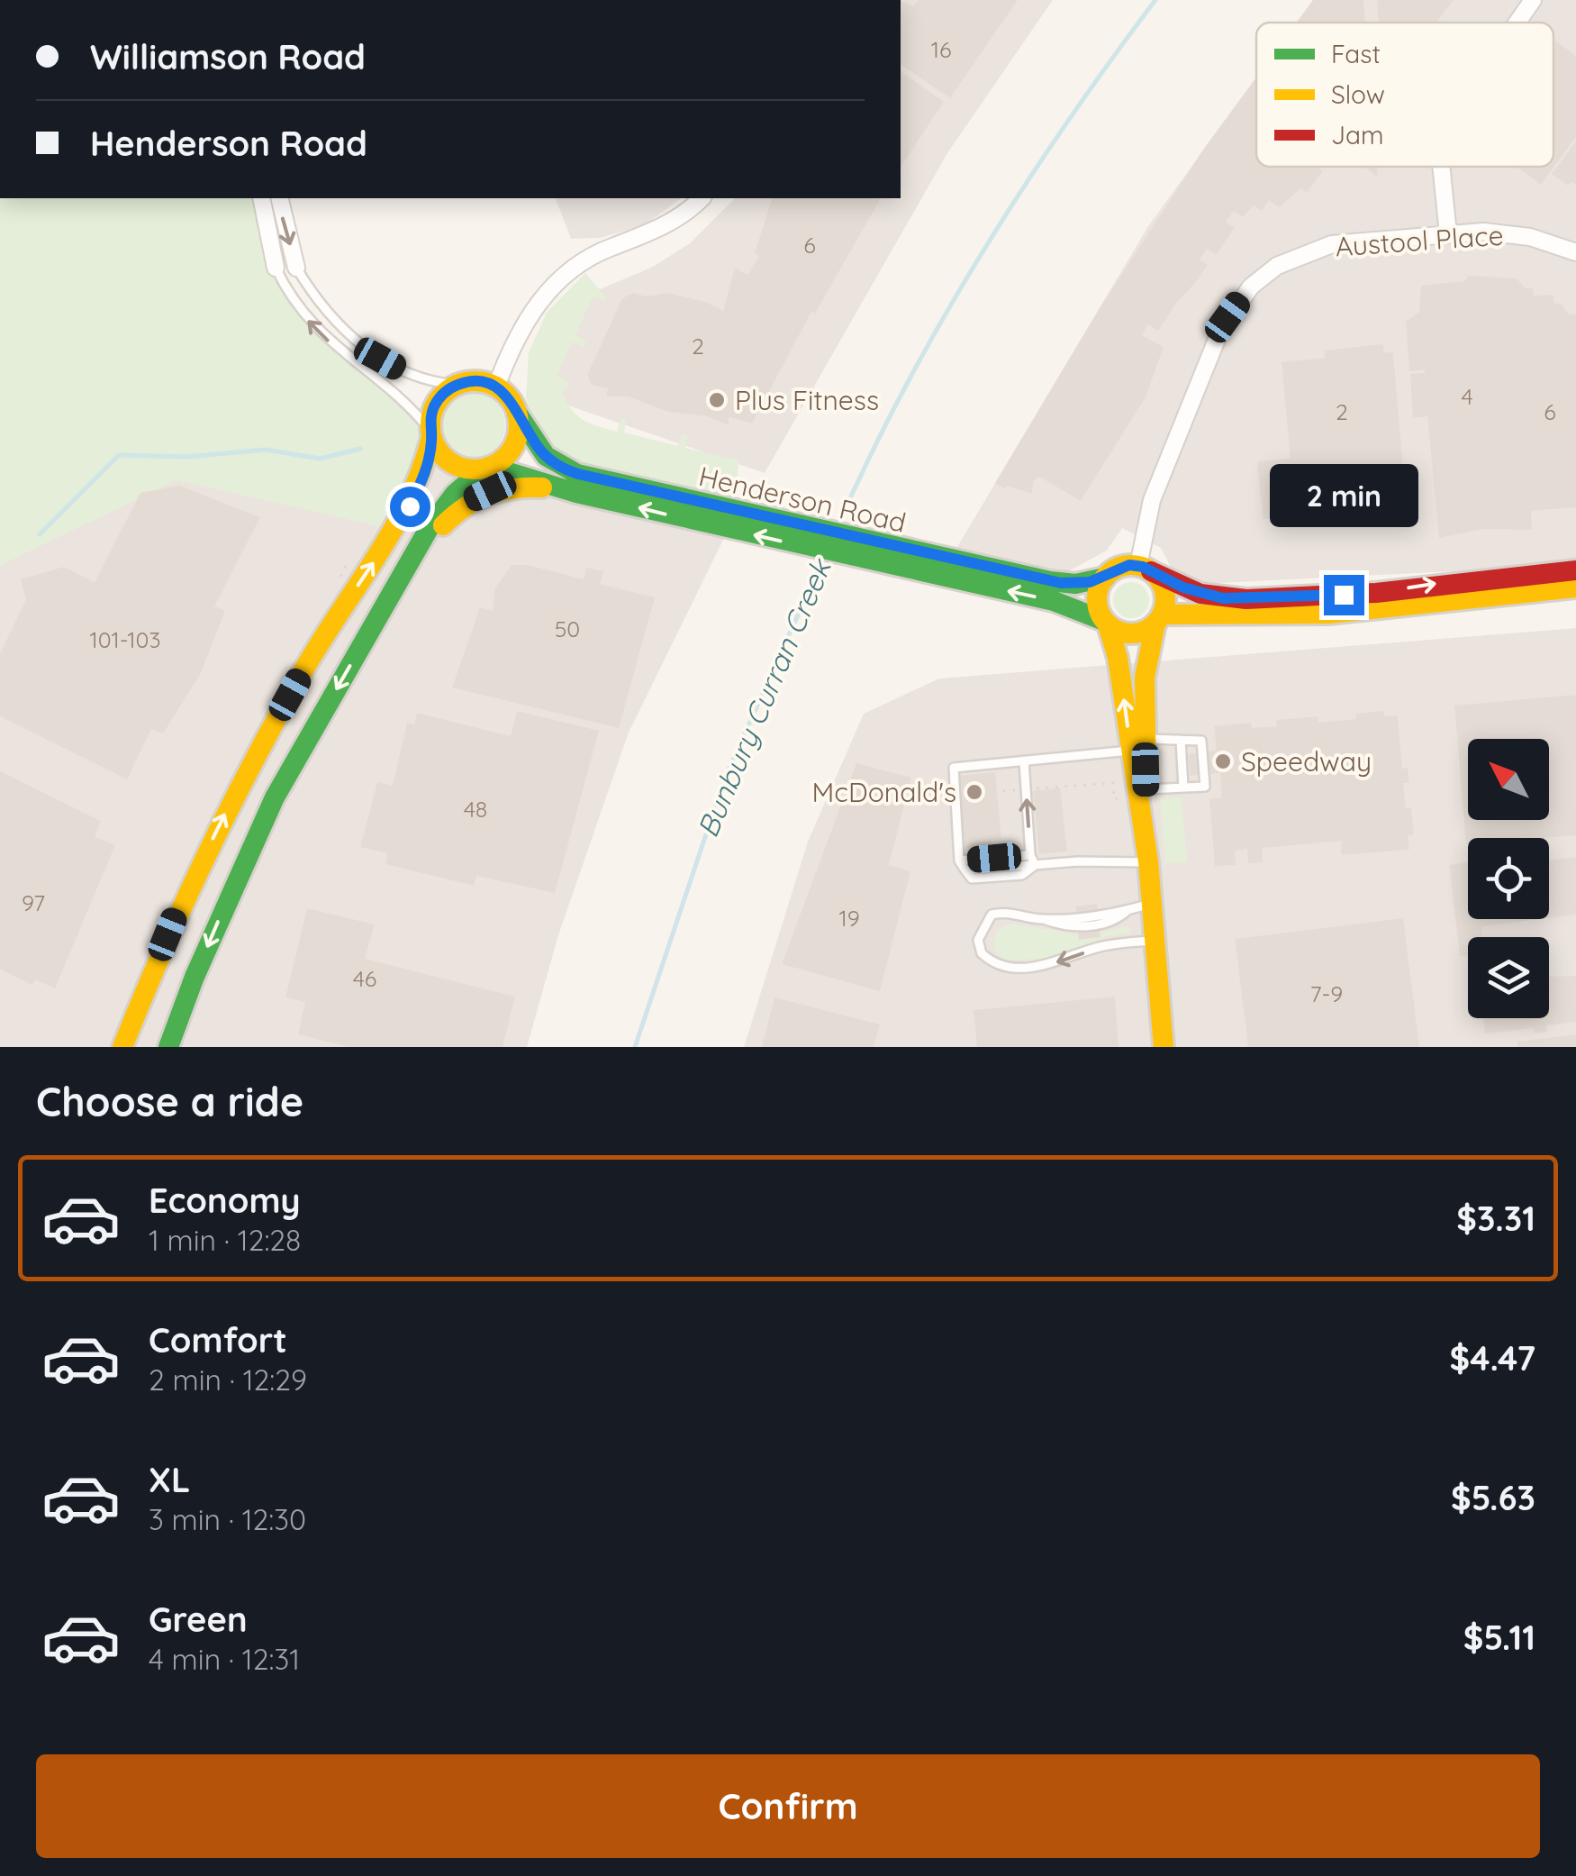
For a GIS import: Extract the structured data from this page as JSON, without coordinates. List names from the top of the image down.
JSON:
{
  "streets": {
    "main road": ["Henderson Road"],
    "street": ["Austool Place"]
  },
  "crossings": [
    ["Austool Place", "Henderson Road"]
  ],
  "water": ["Bunbury Curran Creek"],
  "places": ["Plus Fitness", "Speedway", "McDonald's"],
  "house_numbers": [
    "16",
    "6",
    "2",
    "4",
    "2",
    "6",
    "50",
    "101-103",
    "48",
    "97",
    "19",
    "46",
    "7-9"
  ],
  "legend": ["Fast", "Slow", "Jam"],
  "north": "top left",
  "page": {
    "banner": ["Williamson Road", "Henderson Road"],
    "bubble": "2 min",
    "heading": "Choose a ride",
    "list": [
      {
        "name": "Economy",
        "note": "1 min · 12:28",
        "value": "$3.31"
      },
      {
        "name": "Comfort",
        "note": "2 min · 12:29",
        "value": "$4.47"
      },
      {
        "name": "XL",
        "note": "3 min · 12:30",
        "value": "$5.63"
      },
      {
        "name": "Green",
        "note": "4 min · 12:31",
        "value": "$5.11"
      }
    ],
    "buttons": "Confirm"
  }
}
